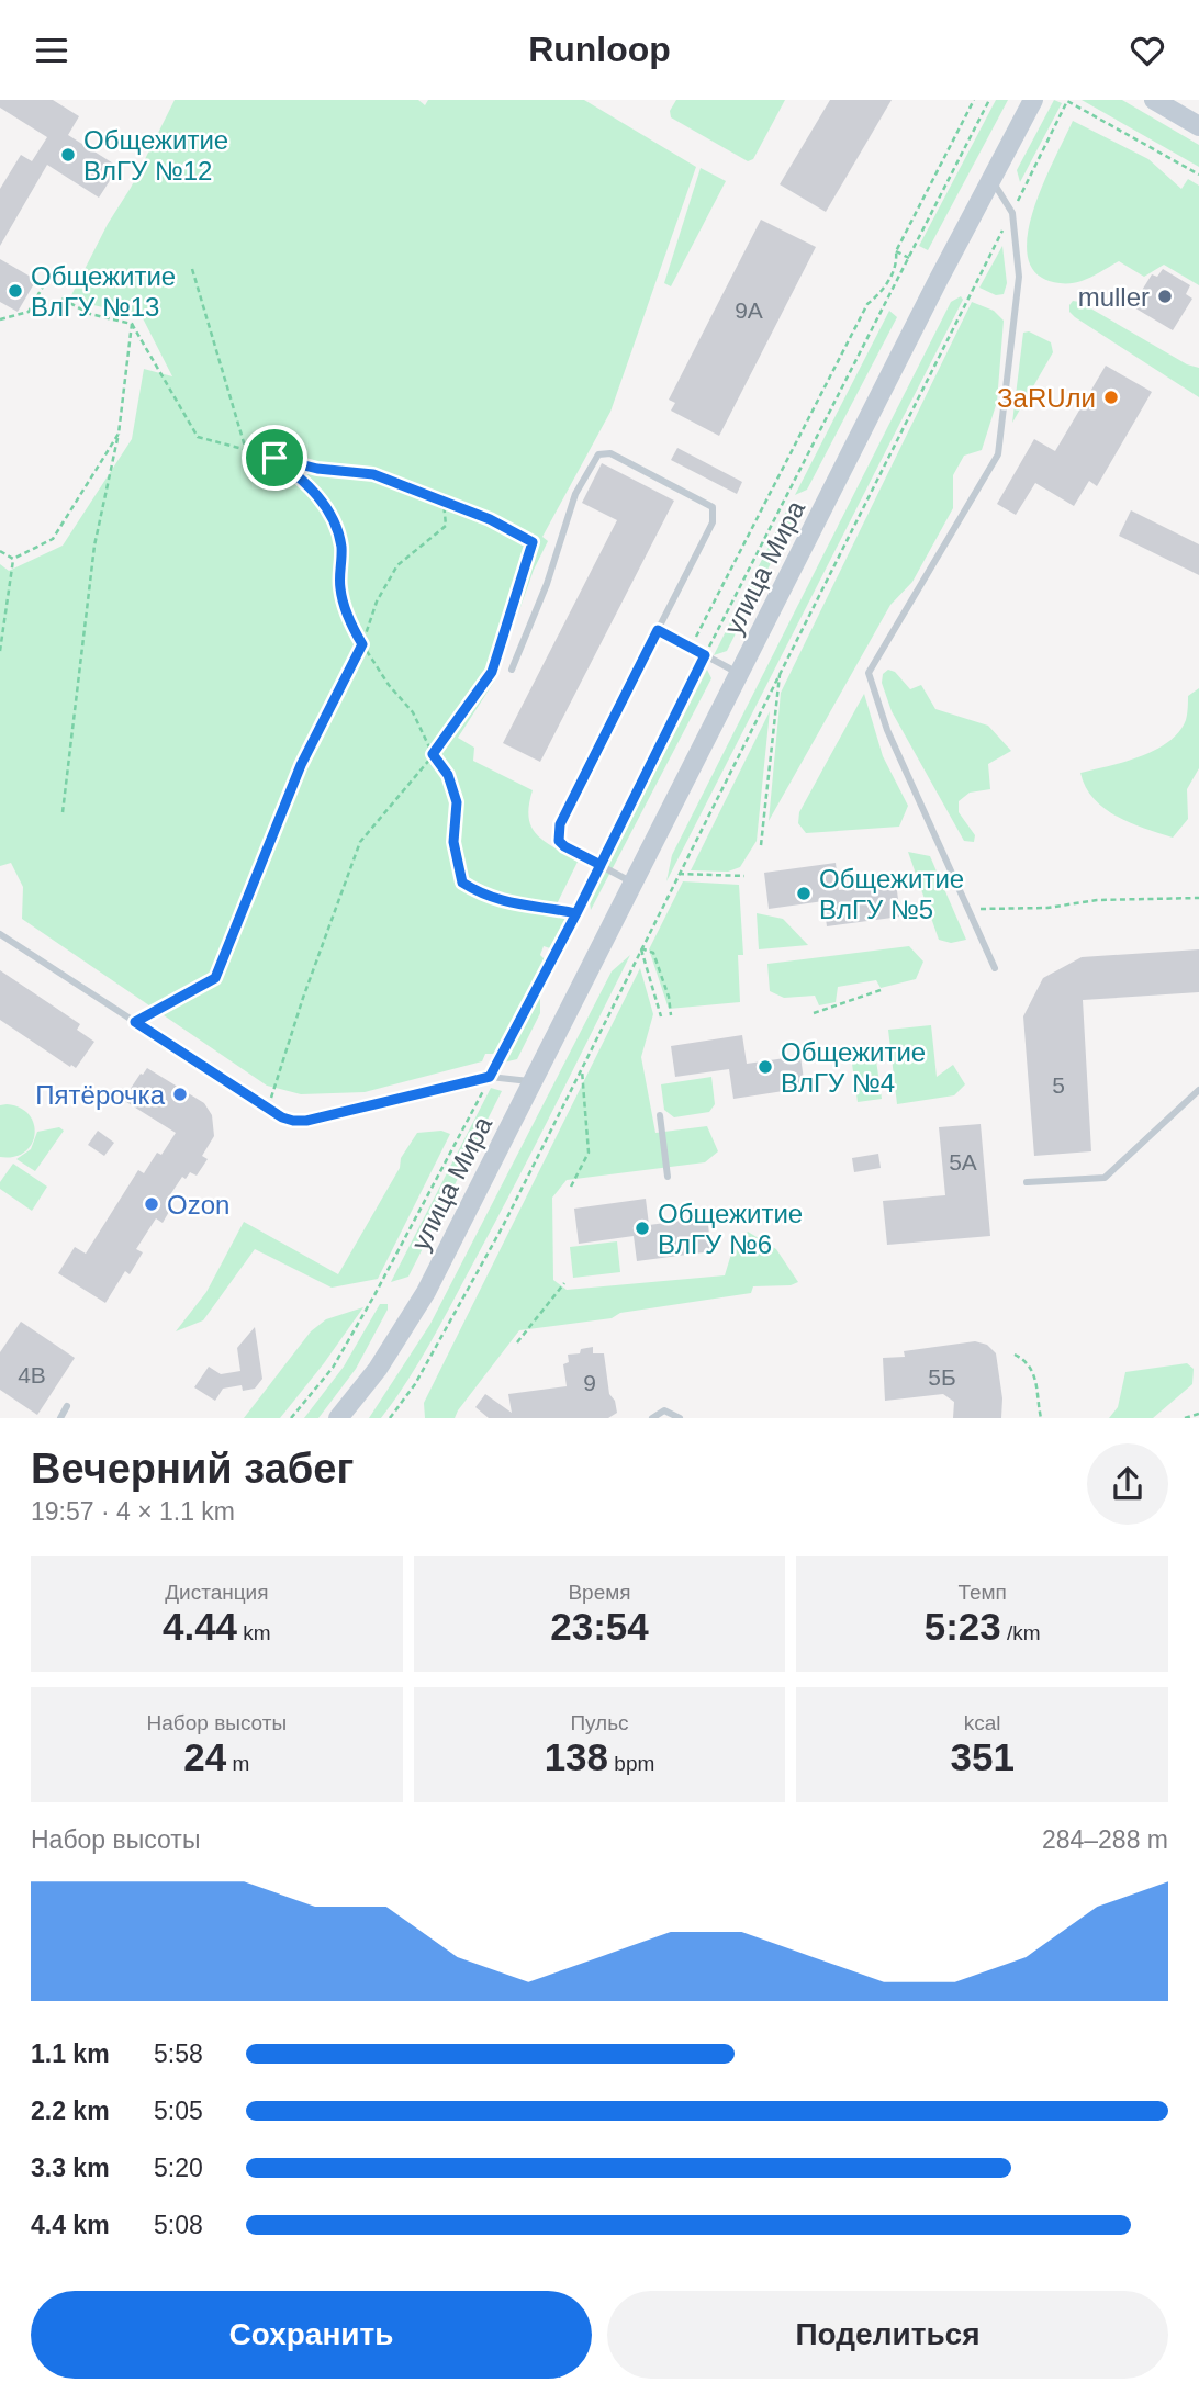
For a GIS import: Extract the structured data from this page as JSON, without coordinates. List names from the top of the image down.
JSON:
{
  "streets": {
    "main road": ["улица Мира"]
  },
  "places": [
    "Общежитие ВлГУ №12",
    "Общежитие ВлГУ №13",
    "muller",
    "ЗаRUли",
    "Общежитие ВлГУ №5",
    "Общежитие ВлГУ №4",
    "Пятёрочка",
    "Ozon",
    "Общежитие ВлГУ №6"
  ],
  "house_numbers": [
    "9А",
    "5",
    "5А",
    "4В",
    "5Б",
    "9"
  ],
  "page": {
    "header": "Runloop",
    "heading": ["Вечерний забег", "19:57 · 4 × 1.1 km"],
    "stats": [
      ["Дистанция", "4.44 km"],
      ["Время", "23:54"],
      ["Темп", "5:23 /km"],
      ["Набор высоты", "24 m"],
      ["Пульс", "138 bpm"],
      ["kcal", "351"]
    ],
    "chart": ["Набор высоты", "284–288 m"],
    "list": [
      {
        "name": "1.1 km",
        "note": "5:58"
      },
      {
        "name": "2.2 km",
        "note": "5:05"
      },
      {
        "name": "3.3 km",
        "note": "5:20"
      },
      {
        "name": "4.4 km",
        "note": "5:08"
      }
    ],
    "buttons": ["Сохранить", "Поделиться"]
  }
}
